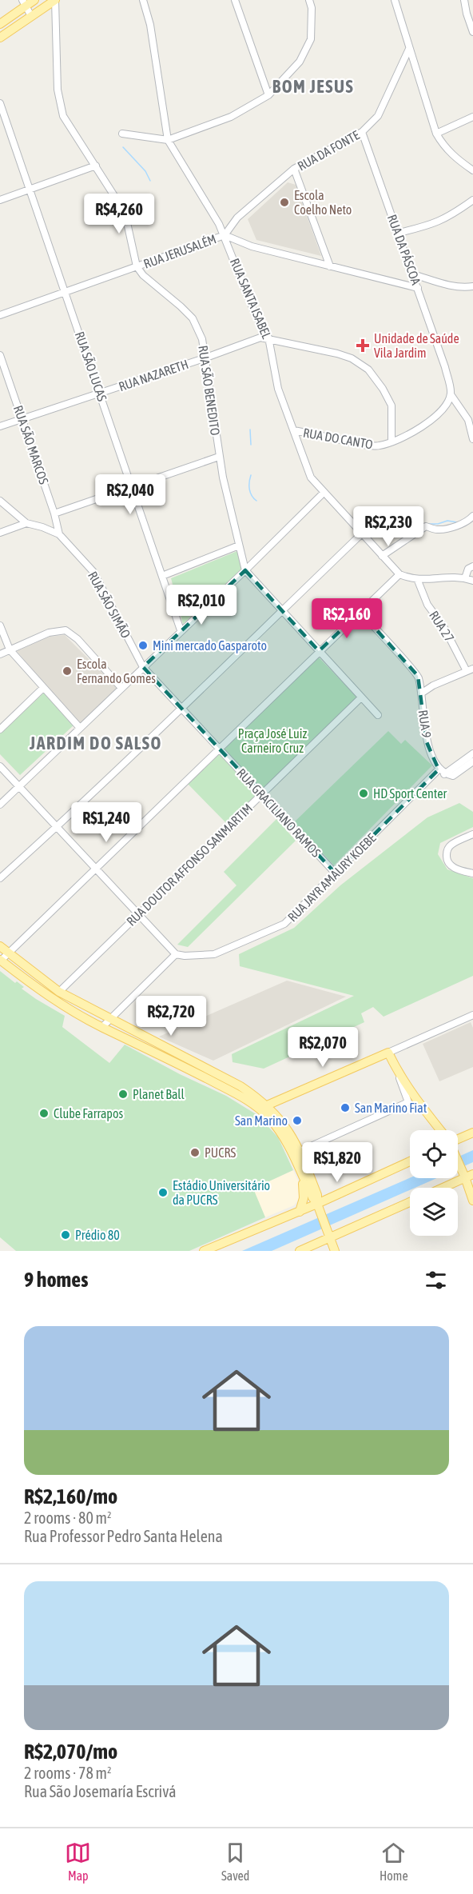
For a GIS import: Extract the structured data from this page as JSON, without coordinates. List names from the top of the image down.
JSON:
{
  "streets": {
    "street": [
      "RUA DA FONTE",
      "RUA DA PÁSCOA",
      "RUA JERUSALÉM",
      "RUA SANTA ISABEL",
      "RUA SÃO LUCAS",
      "RUA NAZARETH",
      "RUA SÃO BENEDITO",
      "RUA DO CANTO",
      "RUA SÃO MARCOS",
      "RUA SÃO SIMÃO",
      "RUA 27",
      "RUA 9",
      "RUA GRACILIANO RAMOS",
      "RUA DOUTOR AFFONSO SANMARTIM",
      "RUA JAYR AMAURY KOEBE"
    ]
  },
  "crossings": [
    ["RUA DA FONTE", "RUA DA PÁSCOA"],
    ["RUA DA FONTE", "RUA JERUSALÉM"],
    ["RUA DA FONTE", "RUA SANTA ISABEL"],
    ["RUA DA PÁSCOA", "RUA JERUSALÉM"],
    ["RUA DA PÁSCOA", "RUA DO CANTO"],
    ["RUA JERUSALÉM", "RUA SANTA ISABEL"],
    ["RUA JERUSALÉM", "RUA SÃO LUCAS"],
    ["RUA JERUSALÉM", "RUA SÃO BENEDITO"],
    ["RUA SANTA ISABEL", "RUA NAZARETH"],
    ["RUA SANTA ISABEL", "RUA DO CANTO"],
    ["RUA SÃO LUCAS", "RUA NAZARETH"],
    ["RUA NAZARETH", "RUA SÃO BENEDITO"],
    ["RUA NAZARETH", "RUA DO CANTO"],
    ["RUA NAZARETH", "RUA SÃO MARCOS"],
    ["RUA SÃO BENEDITO", "RUA DOUTOR AFFONSO SANMARTIM"],
    ["RUA SÃO MARCOS", "RUA SÃO SIMÃO"],
    ["RUA SÃO SIMÃO", "RUA GRACILIANO RAMOS"],
    ["RUA 9", "RUA JAYR AMAURY KOEBE"],
    ["RUA GRACILIANO RAMOS", "RUA DOUTOR AFFONSO SANMARTIM"],
    ["RUA GRACILIANO RAMOS", "RUA JAYR AMAURY KOEBE"]
  ],
  "districts": ["BOM JESUS", "JARDIM DO SALSO"],
  "parks": ["Praça José Luiz Carneiro Cruz"],
  "places": {
    "other": [
      "Escola Coelho Neto",
      "Mini mercado Gasparoto",
      "Escola Fernando Gomes",
      "HD Sport Center",
      "Planet Ball",
      "San Marino Fiat",
      "Clube Farrapos",
      "San Marino",
      "PUCRS",
      "Estádio Universitário da PUCRS",
      "Prédio 80"
    ],
    "health": ["Unidade de Saúde Vila Jardim"]
  },
  "page": {
    "price": [
      "R$4,260",
      "R$2,040",
      "R$2,230",
      "R$2,010",
      "R$2,160",
      "R$1,240",
      "R$2,720",
      "R$2,070",
      "R$1,820"
    ],
    "heading": "9 homes",
    "list": [
      {
        "name": "R$2,160/mo",
        "note": "2 rooms · 80 m² · Rua Professor Pedro Santa Helena"
      },
      {
        "name": "R$2,070/mo",
        "note": "2 rooms · 78 m² · Rua São Josemaría Escrivá"
      }
    ],
    "tabs": ["Map", "Saved", "Home"]
  }
}
